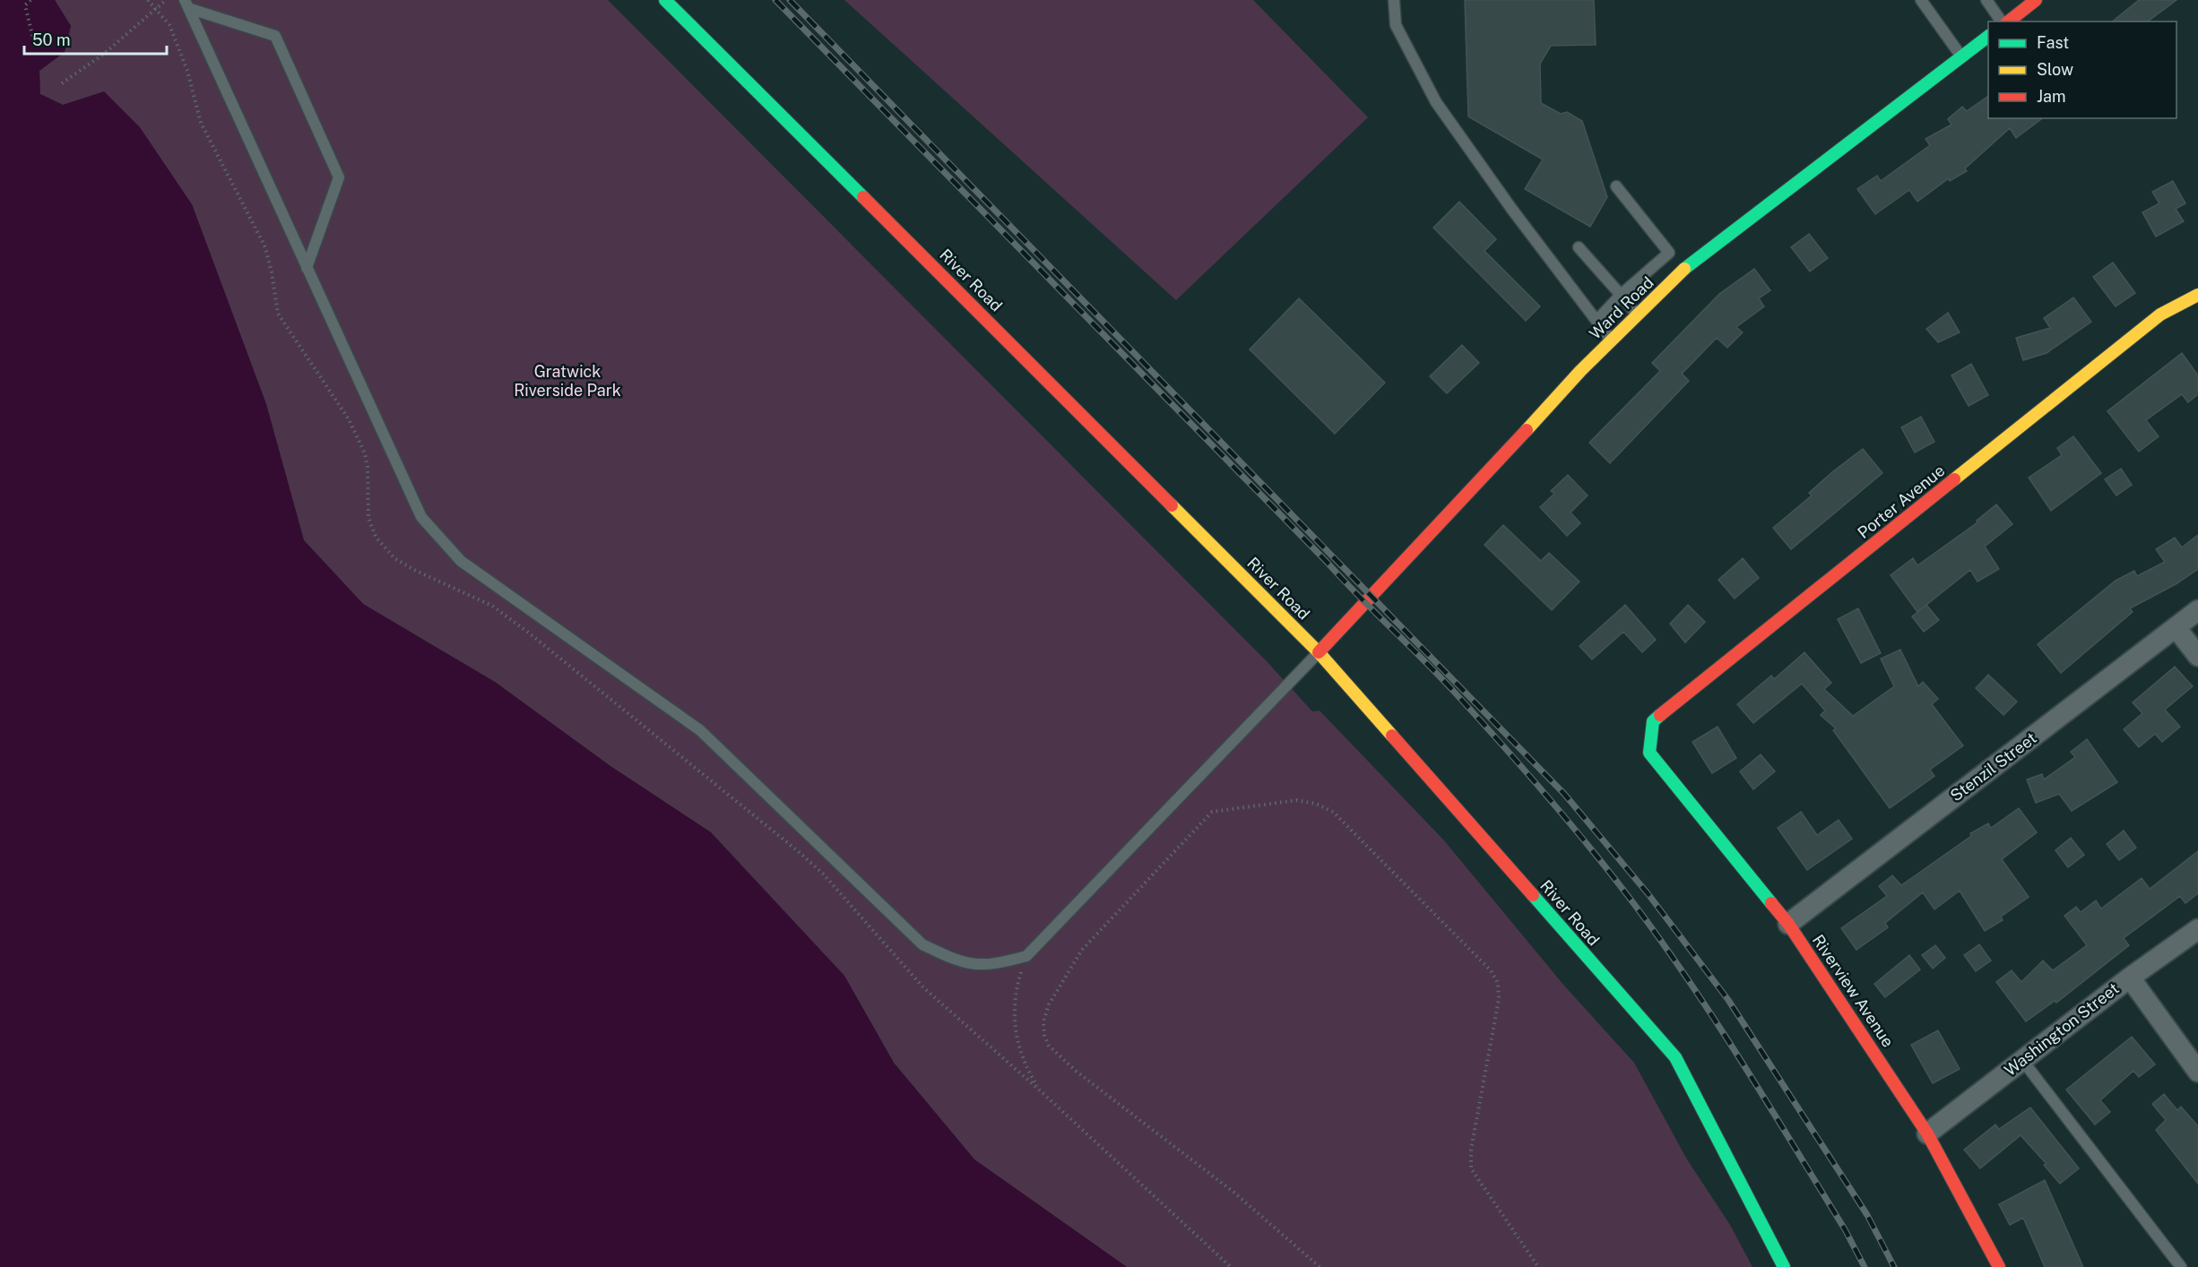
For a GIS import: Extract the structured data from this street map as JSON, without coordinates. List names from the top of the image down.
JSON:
{
  "streets": {
    "main road": [
      "River Road",
      "Ward Road",
      "Porter Avenue",
      "Riverview Avenue"
    ],
    "street": ["Stenzil Street", "Washington Street"]
  },
  "crossings": [
    ["River Road", "Ward Road"],
    ["Porter Avenue", "Riverview Avenue"],
    ["Stenzil Street", "Riverview Avenue"],
    ["Riverview Avenue", "Washington Street"]
  ],
  "parks": ["Gratwick Riverside Park"],
  "legend": ["Fast", "Slow", "Jam"],
  "scale_bar": "50 m"
}
